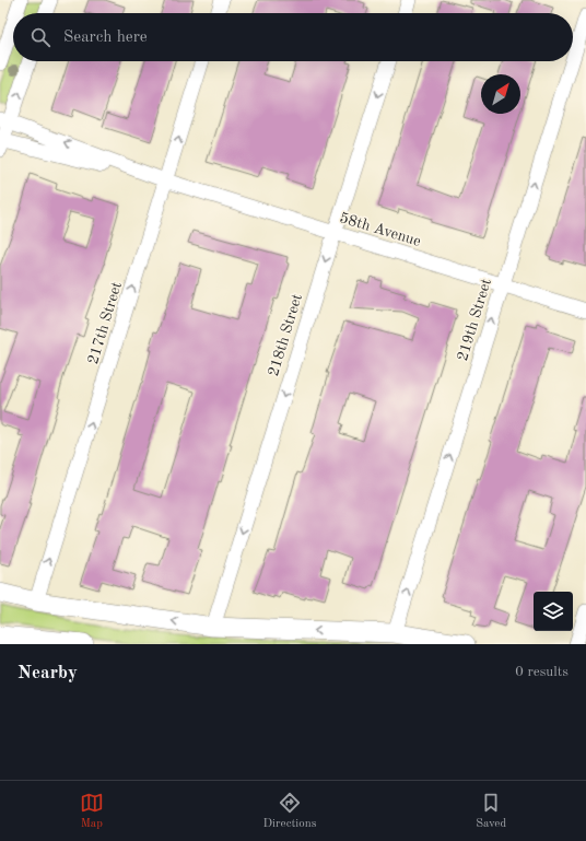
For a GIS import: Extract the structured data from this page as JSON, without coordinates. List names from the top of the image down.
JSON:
{
  "streets": {
    "street": [
      "58th Avenue",
      "219th Street",
      "217th Street",
      "218th Street"
    ]
  },
  "crossings": [
    ["58th Avenue", "219th Street"],
    ["58th Avenue", "217th Street"],
    ["58th Avenue", "218th Street"]
  ],
  "one_way": ["219th Street", "217th Street", "218th Street"],
  "north": "top right",
  "page": {
    "search": "Search here",
    "heading": ["Nearby", "0 results"],
    "nav": ["Map", "Directions", "Saved"]
  }
}
